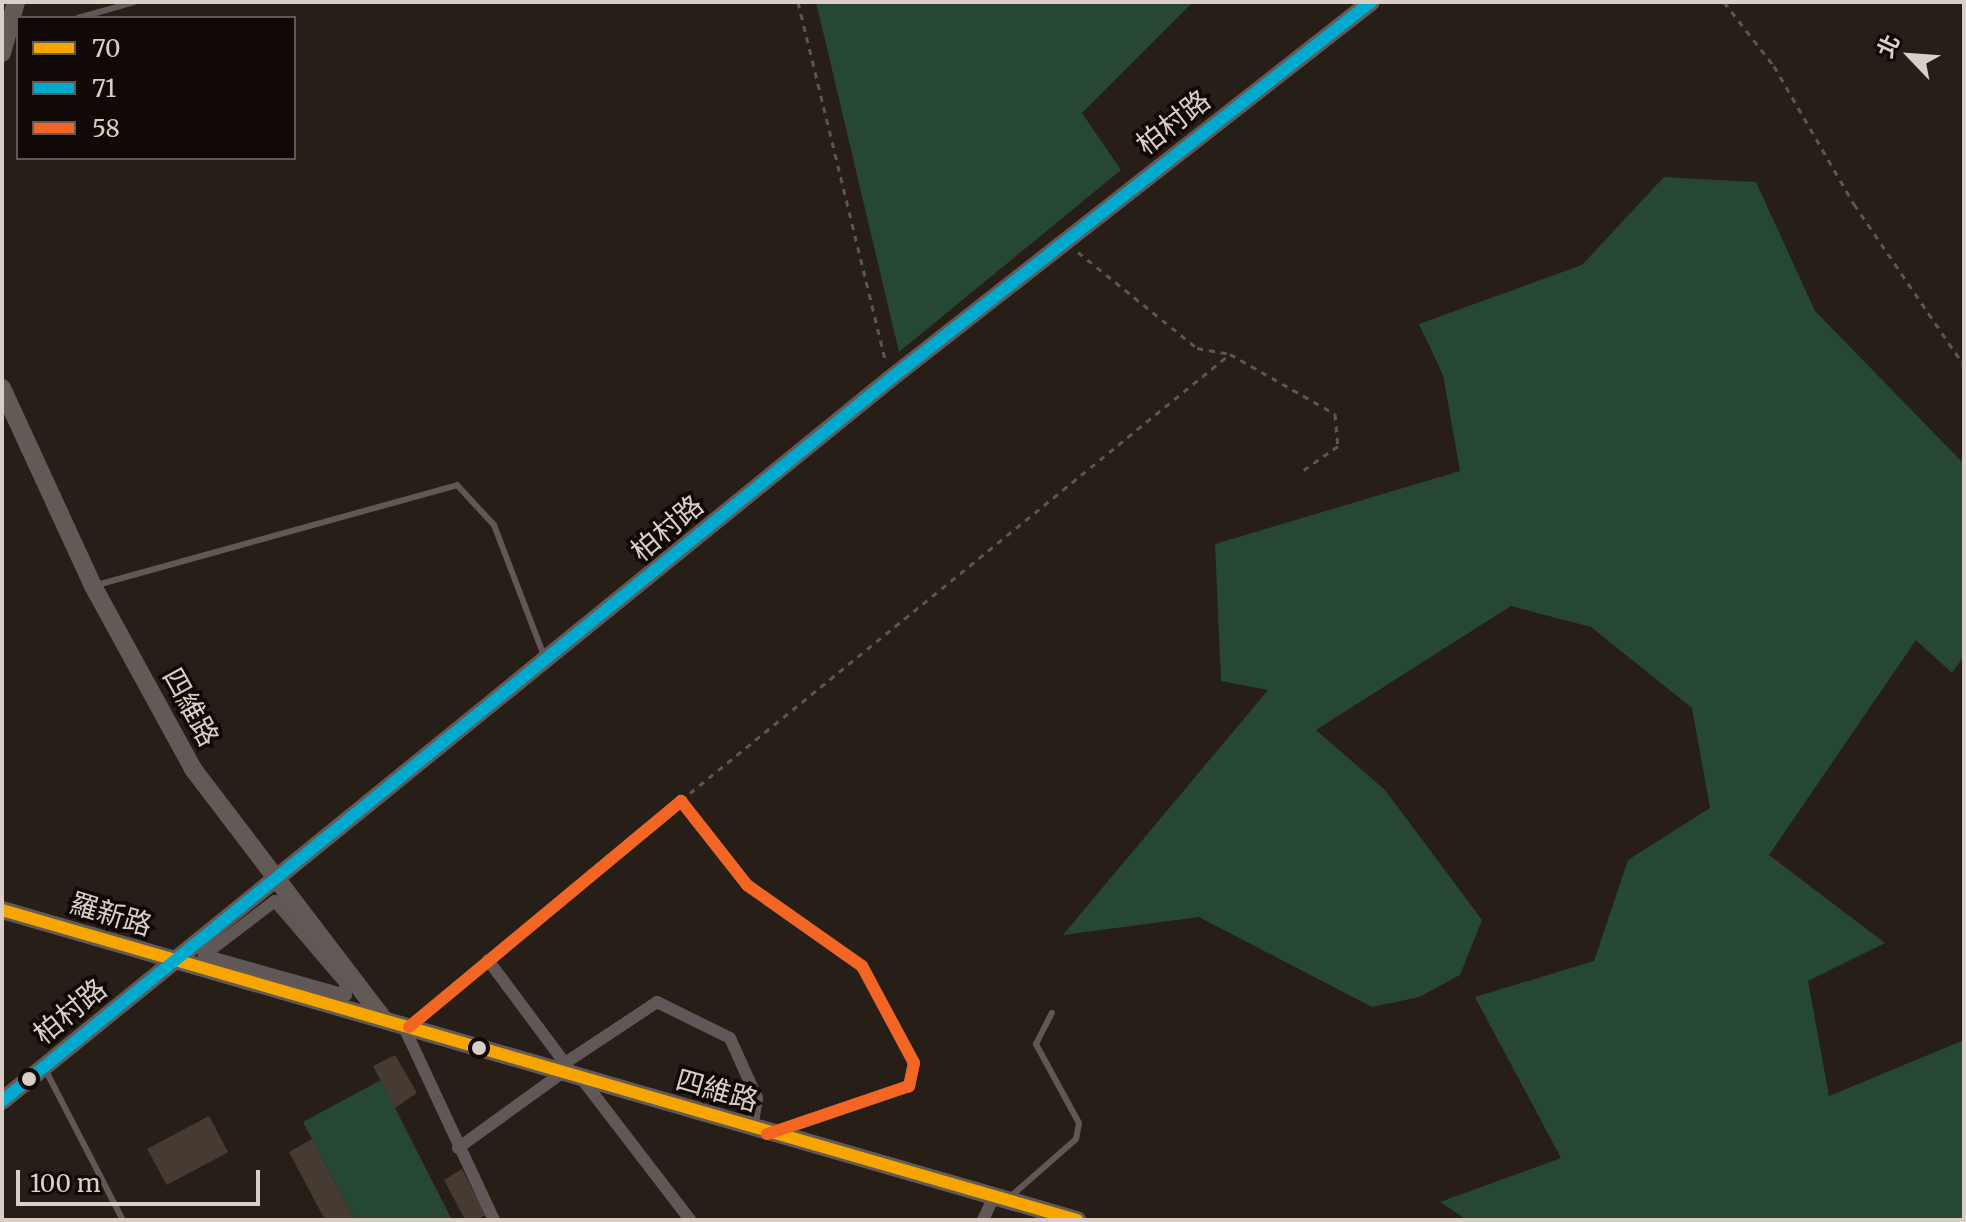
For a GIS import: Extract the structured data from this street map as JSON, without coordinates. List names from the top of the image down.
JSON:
{
  "streets": {
    "street": ["柏村路", "四維路", "羅新路"]
  },
  "crossings": [
    ["柏村路", "四維路"],
    ["柏村路", "羅新路"],
    ["四維路", "羅新路"]
  ],
  "lines": ["transit line 71", "transit line 58", "transit line 70"],
  "legend": ["70", "71", "58"],
  "scale_bar": "100 m",
  "north": "top left"
}
